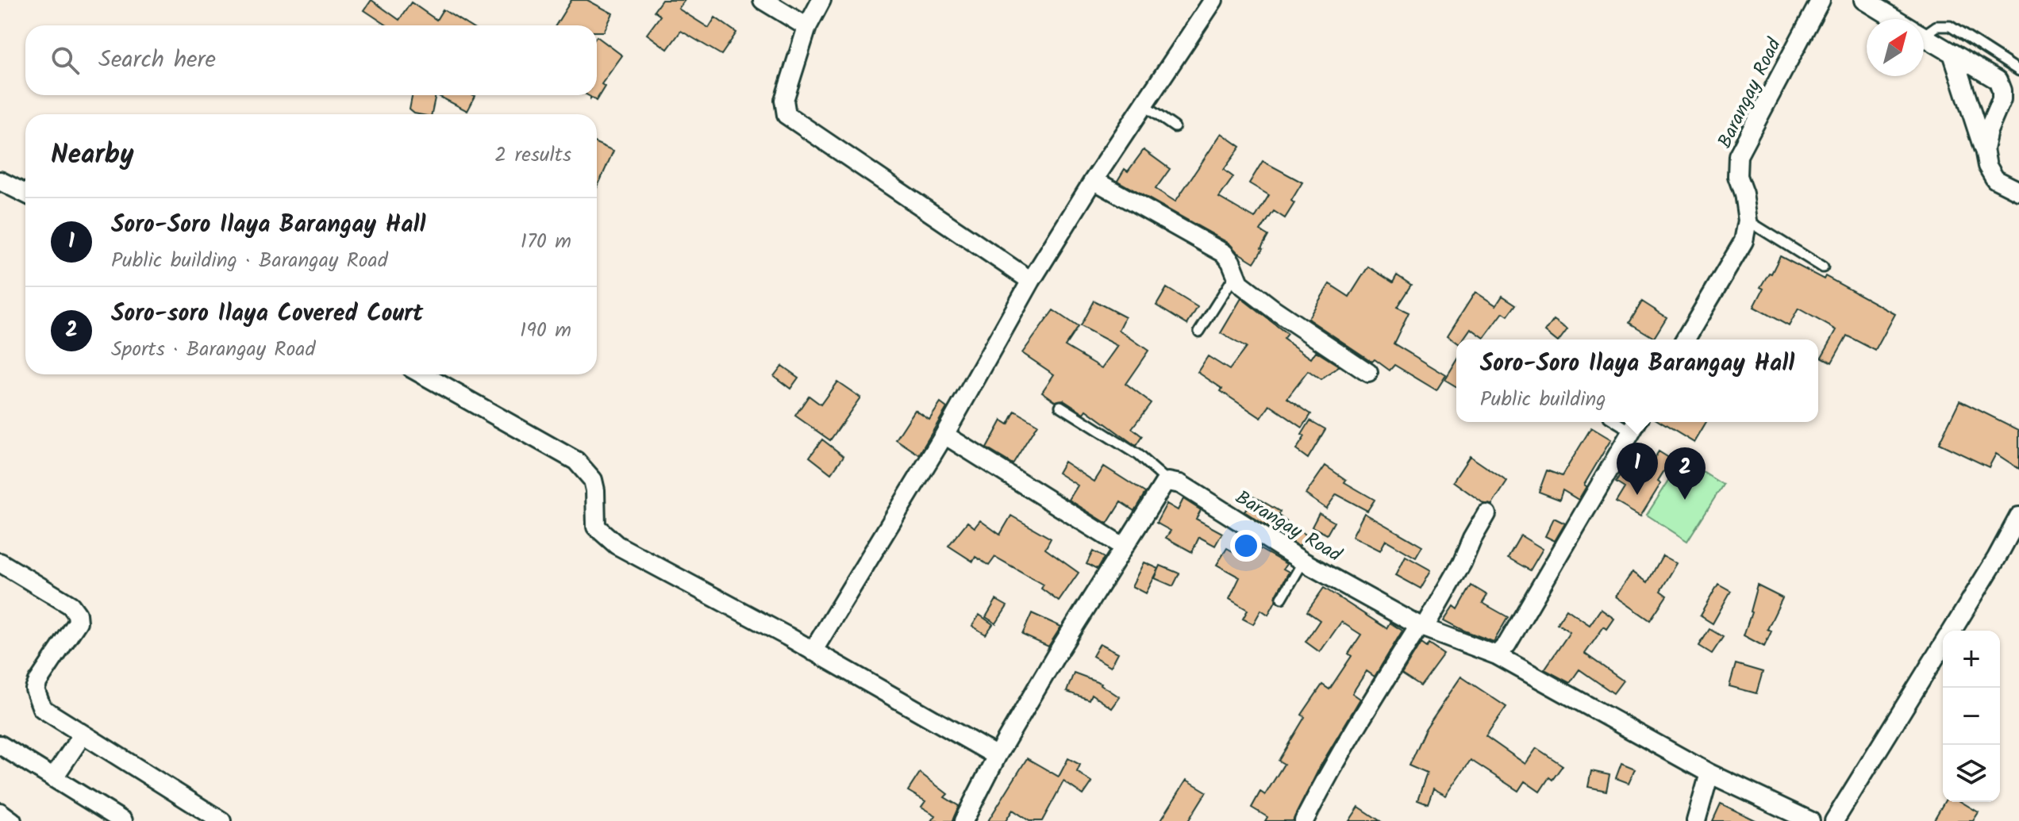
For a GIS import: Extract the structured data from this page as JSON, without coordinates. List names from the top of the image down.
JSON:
{
  "streets": {
    "street": ["Barangay Road"]
  },
  "north": "top right",
  "page": {
    "search": "Search here",
    "heading": ["Nearby", "2 results"],
    "list": [
      {
        "mark": "1",
        "name": "Soro-Soro Ilaya Barangay Hall",
        "note": "Public building · Barangay Road",
        "value": "170 m"
      },
      {
        "mark": "2",
        "name": "Soro-soro Ilaya Covered Court",
        "note": "Sports · Barangay Road",
        "value": "190 m"
      }
    ],
    "popup": ["Soro-Soro Ilaya Barangay Hall", "Public building"],
    "pins": ["1", "2"],
    "map_buttons": ["+", "−"]
  }
}
